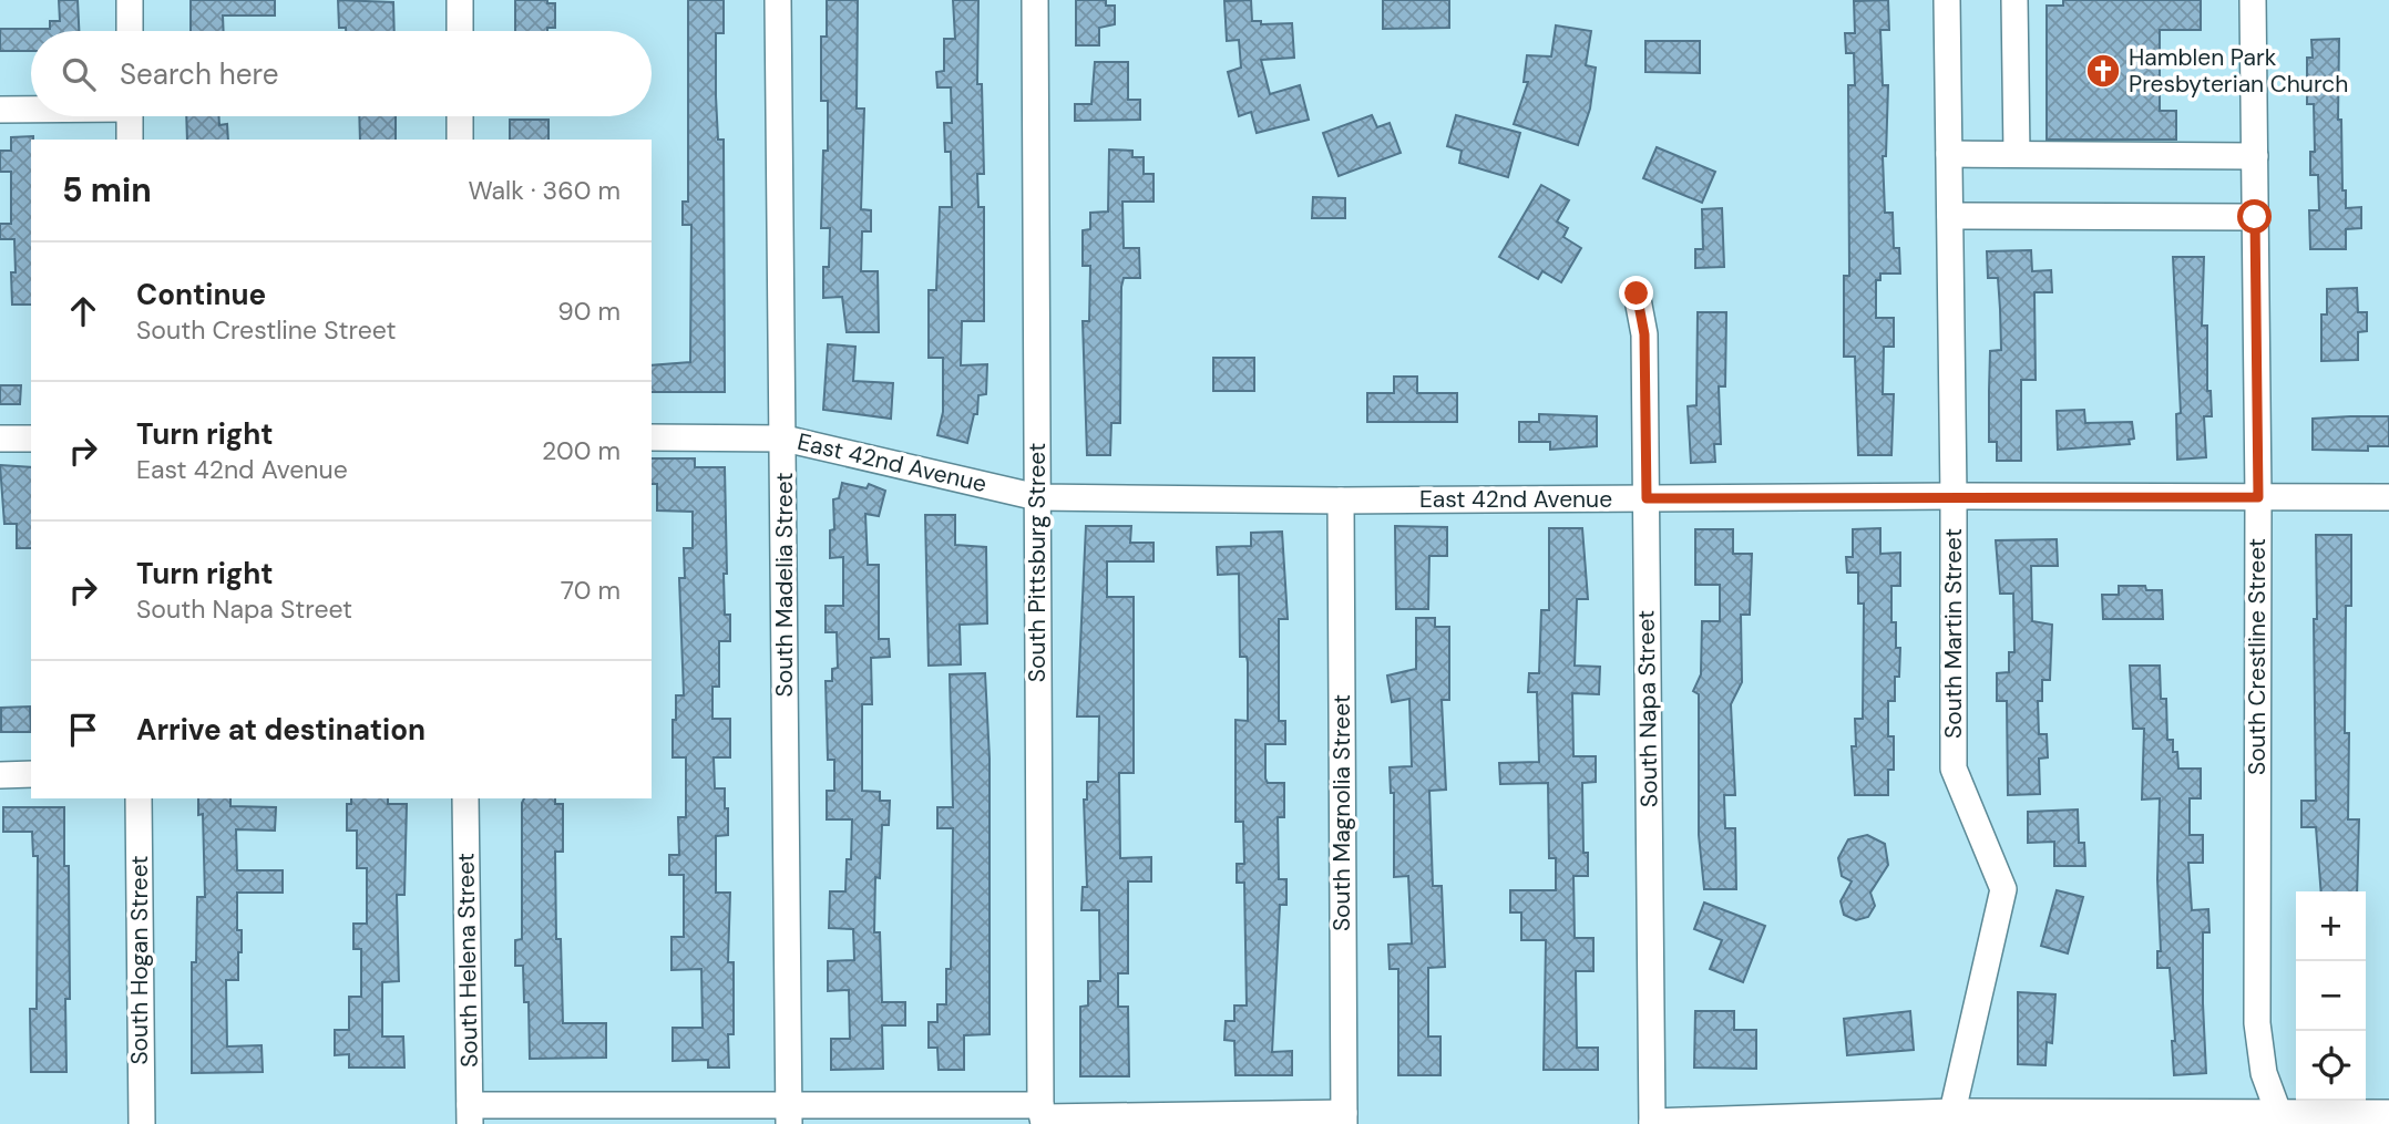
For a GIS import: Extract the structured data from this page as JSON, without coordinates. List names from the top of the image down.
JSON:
{
  "streets": {
    "street": [
      "East 42nd Avenue",
      "South Pittsburg Street",
      "South Madelia Street",
      "South Martin Street",
      "South Crestline Street",
      "South Napa Street",
      "South Magnolia Street",
      "South Hogan Street",
      "South Helena Street"
    ]
  },
  "crossings": [
    ["East 42nd Avenue", "South Pittsburg Street"],
    ["East 42nd Avenue", "South Madelia Street"],
    ["East 42nd Avenue", "South Martin Street"],
    ["East 42nd Avenue", "South Crestline Street"],
    ["East 42nd Avenue", "South Napa Street"],
    ["East 42nd Avenue", "South Magnolia Street"]
  ],
  "places": {
    "church": ["Hamblen Park Presbyterian Church"]
  },
  "page": {
    "search": "Search here",
    "heading": ["5 min", "Walk · 360 m"],
    "list": [
      ["Continue", "South Crestline Street", "90 m"],
      ["Turn right", "East 42nd Avenue", "200 m"],
      ["Turn right", "South Napa Street", "70 m"],
      "Arrive at destination"
    ],
    "map_buttons": ["+", "−"]
  }
}
